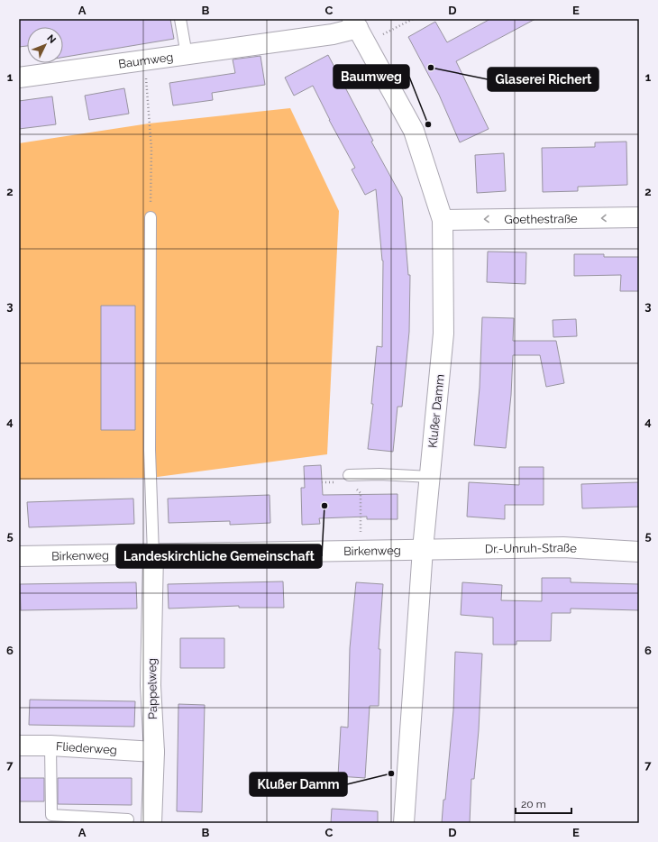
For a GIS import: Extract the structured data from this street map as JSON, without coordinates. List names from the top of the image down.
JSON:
{
  "streets": {
    "street": [
      "Baumweg",
      "Goethestraße",
      "Klußer Damm",
      "Dr.-Unruh-Straße",
      "Birkenweg",
      "Pappelweg",
      "Fliederweg"
    ]
  },
  "crossings": [
    ["Baumweg", "Klußer Damm"],
    ["Goethestraße", "Klußer Damm"],
    ["Klußer Damm", "Dr.-Unruh-Straße"],
    ["Klußer Damm", "Birkenweg"],
    ["Dr.-Unruh-Straße", "Birkenweg"],
    ["Birkenweg", "Pappelweg"],
    ["Pappelweg", "Fliederweg"]
  ],
  "one_way": ["Goethestraße"],
  "places": [
    "Glaserei Richert",
    "Baumweg",
    "Landeskirchliche Gemeinschaft",
    "Klußer Damm"
  ],
  "scale_bar": "20 m",
  "north": "top right",
  "grid": {
    "columns": [
      "A",
      "B",
      "C",
      "D",
      "E"
    ],
    "rows": [
      "1",
      "2",
      "3",
      "4",
      "5",
      "6",
      "7"
    ]
  }
}
